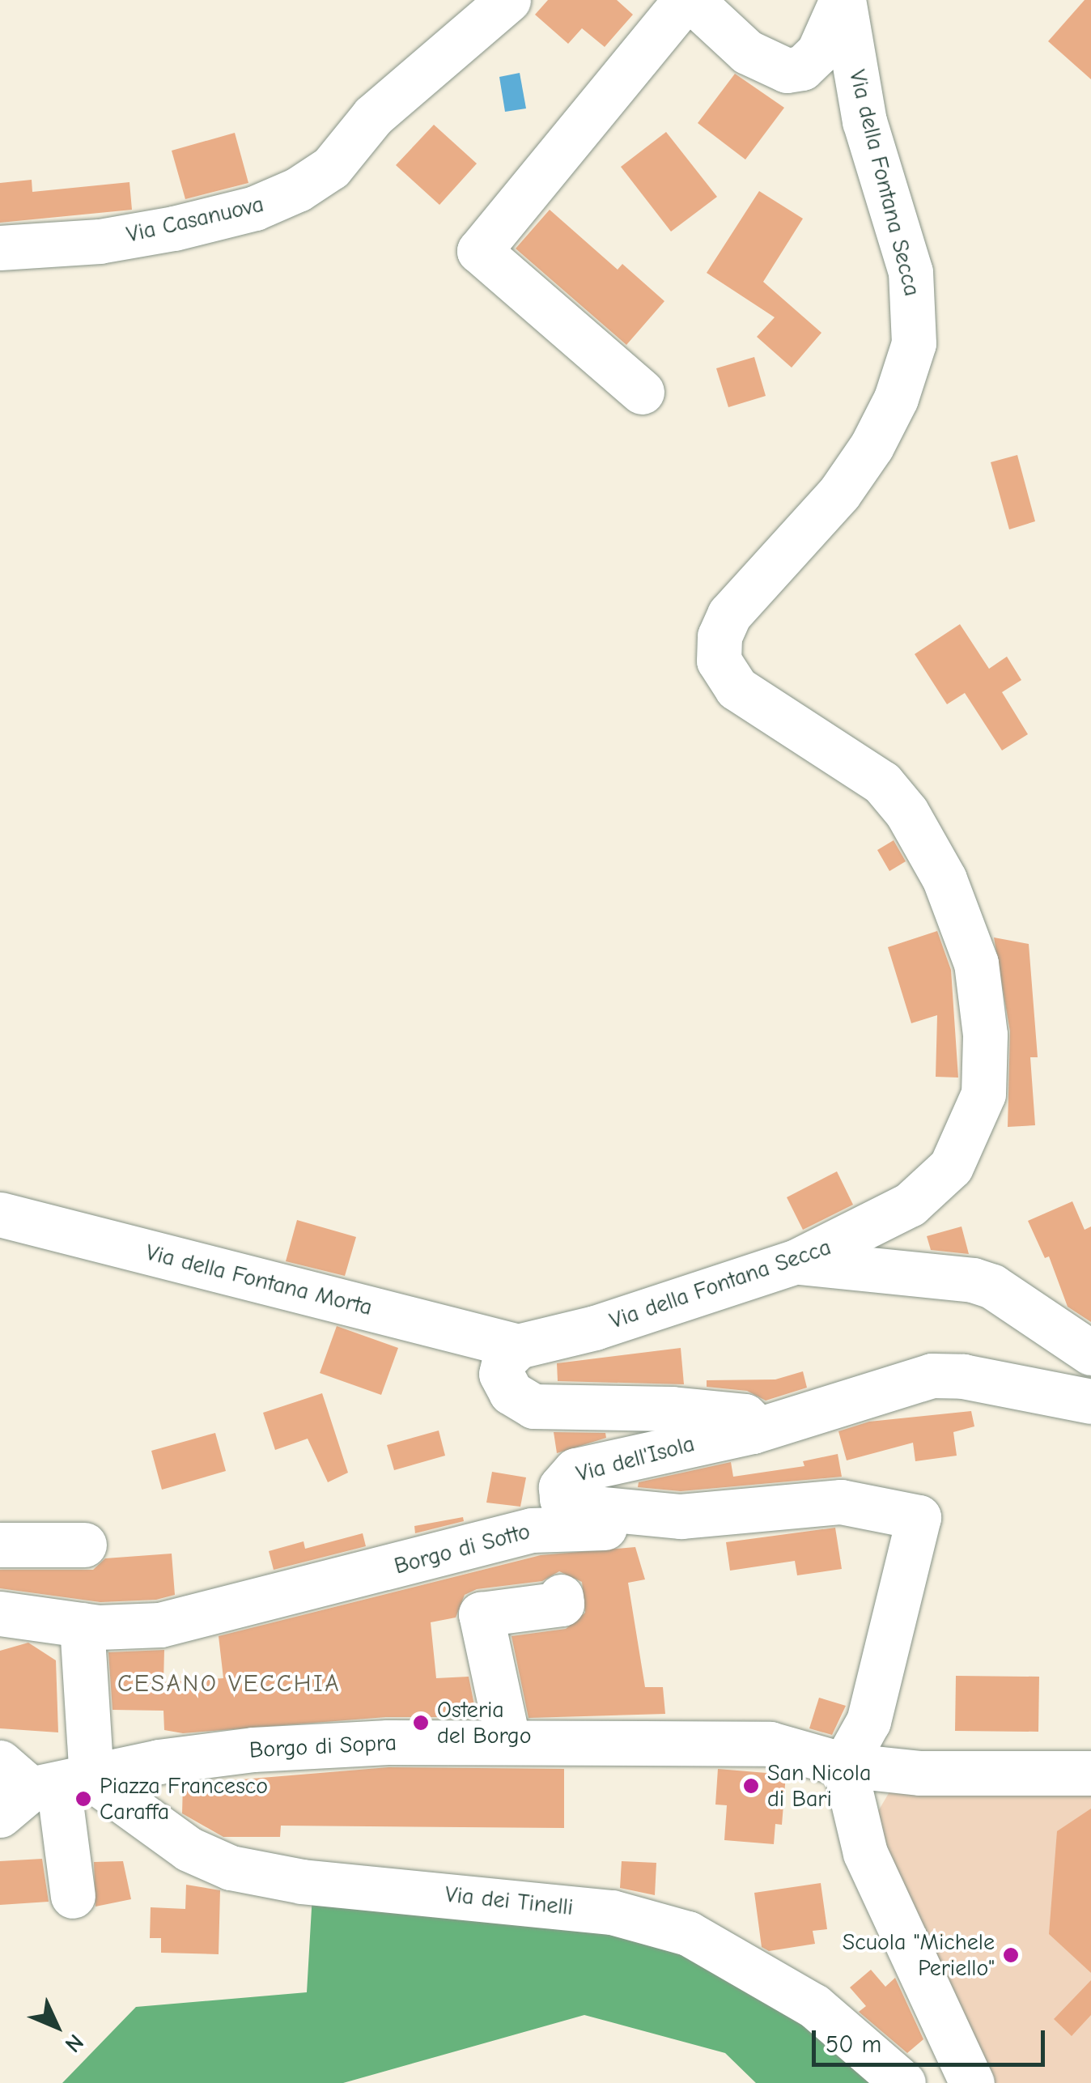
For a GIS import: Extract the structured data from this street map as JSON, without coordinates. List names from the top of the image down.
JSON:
{
  "streets": {
    "street": [
      "Via della Fontana Secca",
      "Via Casanuova",
      "Via della Fontana Morta",
      "Via dell'Isola",
      "Borgo di Sotto",
      "Borgo di Sopra",
      "Via dei Tinelli"
    ]
  },
  "crossings": [
    ["Via della Fontana Secca", "Via della Fontana Morta"],
    ["Via della Fontana Secca", "Via dell'Isola"],
    ["Via della Fontana Morta", "Via dell'Isola"],
    ["Via dell'Isola", "Borgo di Sotto"],
    ["Borgo di Sotto", "Borgo di Sopra"],
    ["Borgo di Sopra", "Via dei Tinelli"]
  ],
  "districts": ["CESANO VECCHIA"],
  "places": [
    "Osteria del Borgo",
    "San Nicola di Bari",
    "Piazza Francesco Caraffa",
    "Scuola \"Michele Periello\""
  ],
  "scale_bar": "50 m",
  "north": "bottom right"
}
